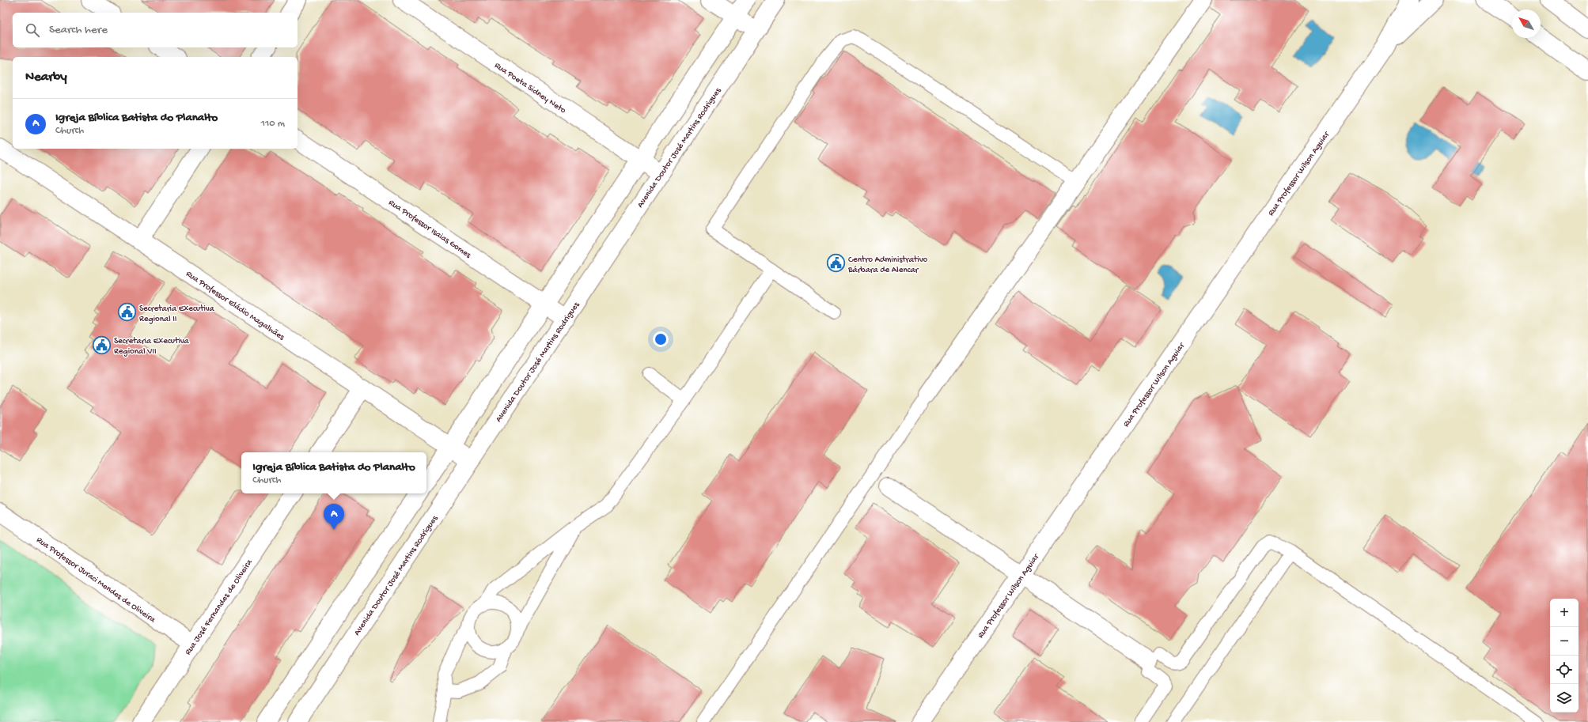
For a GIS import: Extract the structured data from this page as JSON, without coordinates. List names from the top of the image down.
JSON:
{
  "streets": {
    "street": [
      "Rua Poeta Sidney Neto",
      "Avenida Doutor José Martins Rodrigues",
      "Rua Professor Wilson Aguiar",
      "Rua Professor Isaias Gomes",
      "Rua Professor Eládio Magalhães",
      "Rua Professor Juraci Mendes de Oliveira",
      "Rua José Fernandes de Oliveira"
    ]
  },
  "crossings": [
    ["Rua Poeta Sidney Neto", "Avenida Doutor José Martins Rodrigues"],
    ["Avenida Doutor José Martins Rodrigues", "Rua Professor Isaias Gomes"],
    ["Avenida Doutor José Martins Rodrigues", "Rua Professor Eládio Magalhães"],
    ["Rua Professor Juraci Mendes de Oliveira", "Rua José Fernandes de Oliveira"]
  ],
  "places": {
    "public building": ["Centro Administrativo Bárbara de Alencar", "Secretaria Executiva Regional II", "Secretaria Executiva Regional VII"]
  },
  "north": "top left",
  "page": {
    "search": "Search here",
    "heading": "Nearby",
    "list": [
      {
        "mark": "A",
        "name": "Igreja Bíblica Batista do Planalto",
        "note": "Church",
        "value": "110 m"
      }
    ],
    "popup": ["Igreja Bíblica Batista do Planalto", "Church"],
    "pins": "A",
    "map_buttons": ["+", "−"]
  }
}
